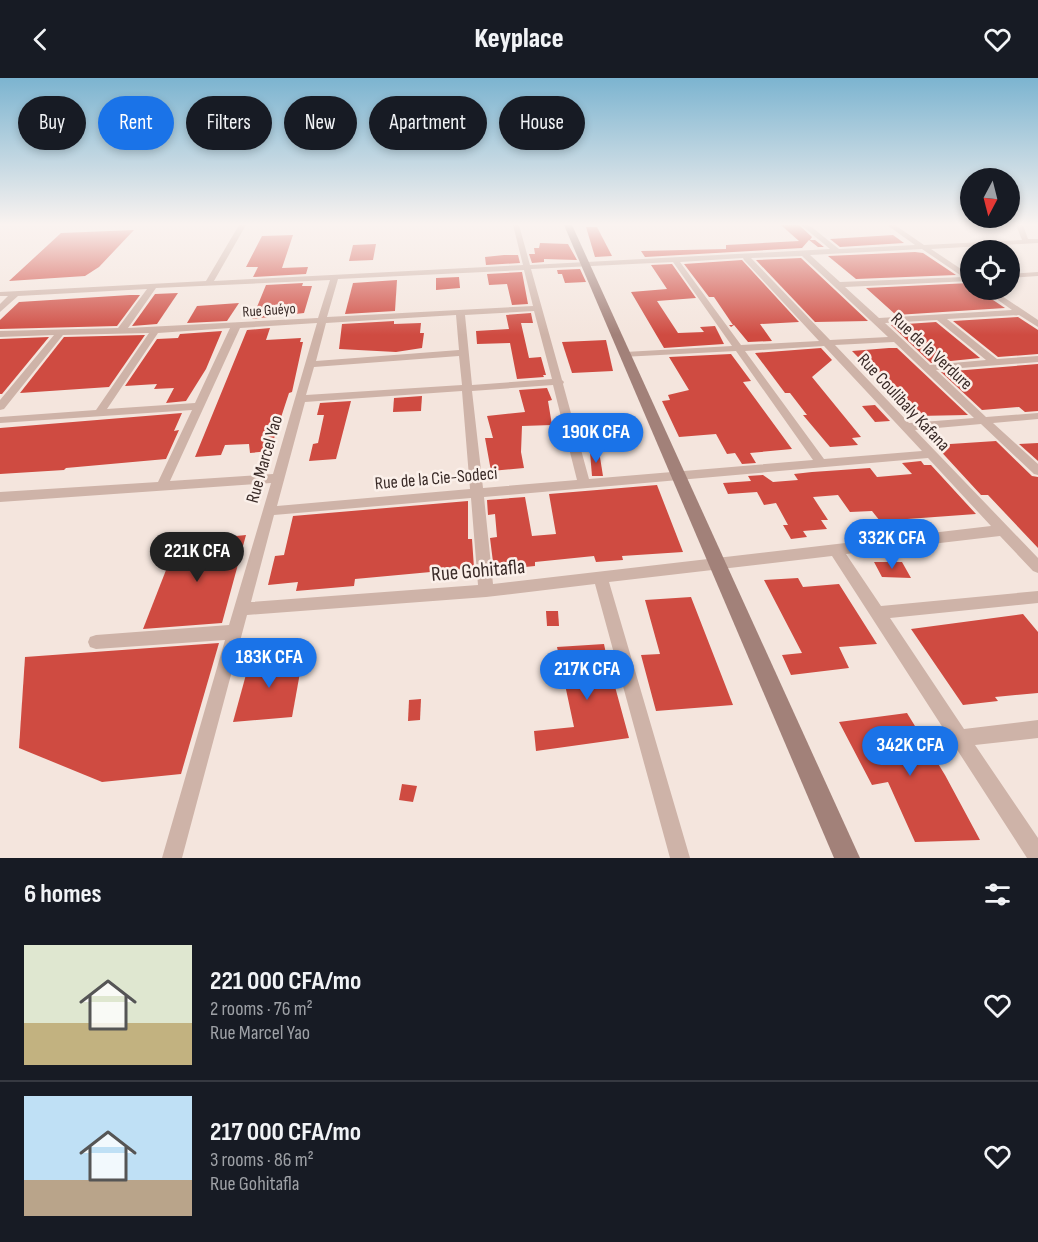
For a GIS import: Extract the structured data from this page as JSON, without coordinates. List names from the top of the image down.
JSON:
{
  "streets": {
    "street": [
      "Rue Guéyo",
      "Rue de la Verdure",
      "Rue Coulibaly Kafana",
      "Rue Marcel Yao",
      "Rue de la Cie-Sodeci",
      "Rue Gohitafla"
    ]
  },
  "crossings": [
    ["Rue Guéyo", "Rue Marcel Yao"],
    ["Rue Coulibaly Kafana", "Rue de la Cie-Sodeci"],
    ["Rue Coulibaly Kafana", "Rue Gohitafla"],
    ["Rue Marcel Yao", "Rue de la Cie-Sodeci"],
    ["Rue Marcel Yao", "Rue Gohitafla"]
  ],
  "north": "bottom",
  "page": {
    "header": "Keyplace",
    "chip": [
      "Buy",
      "Rent",
      "Filters",
      "New",
      "Apartment",
      "House"
    ],
    "price": [
      "190K CFA",
      "332K CFA",
      "221K CFA",
      "183K CFA",
      "217K CFA",
      "342K CFA"
    ],
    "heading": "6 homes",
    "list": [
      {
        "name": "221 000 CFA/mo",
        "note": "2 rooms · 76 m² · Rue Marcel Yao"
      },
      {
        "name": "217 000 CFA/mo",
        "note": "3 rooms · 86 m² · Rue Gohitafla"
      }
    ]
  }
}
